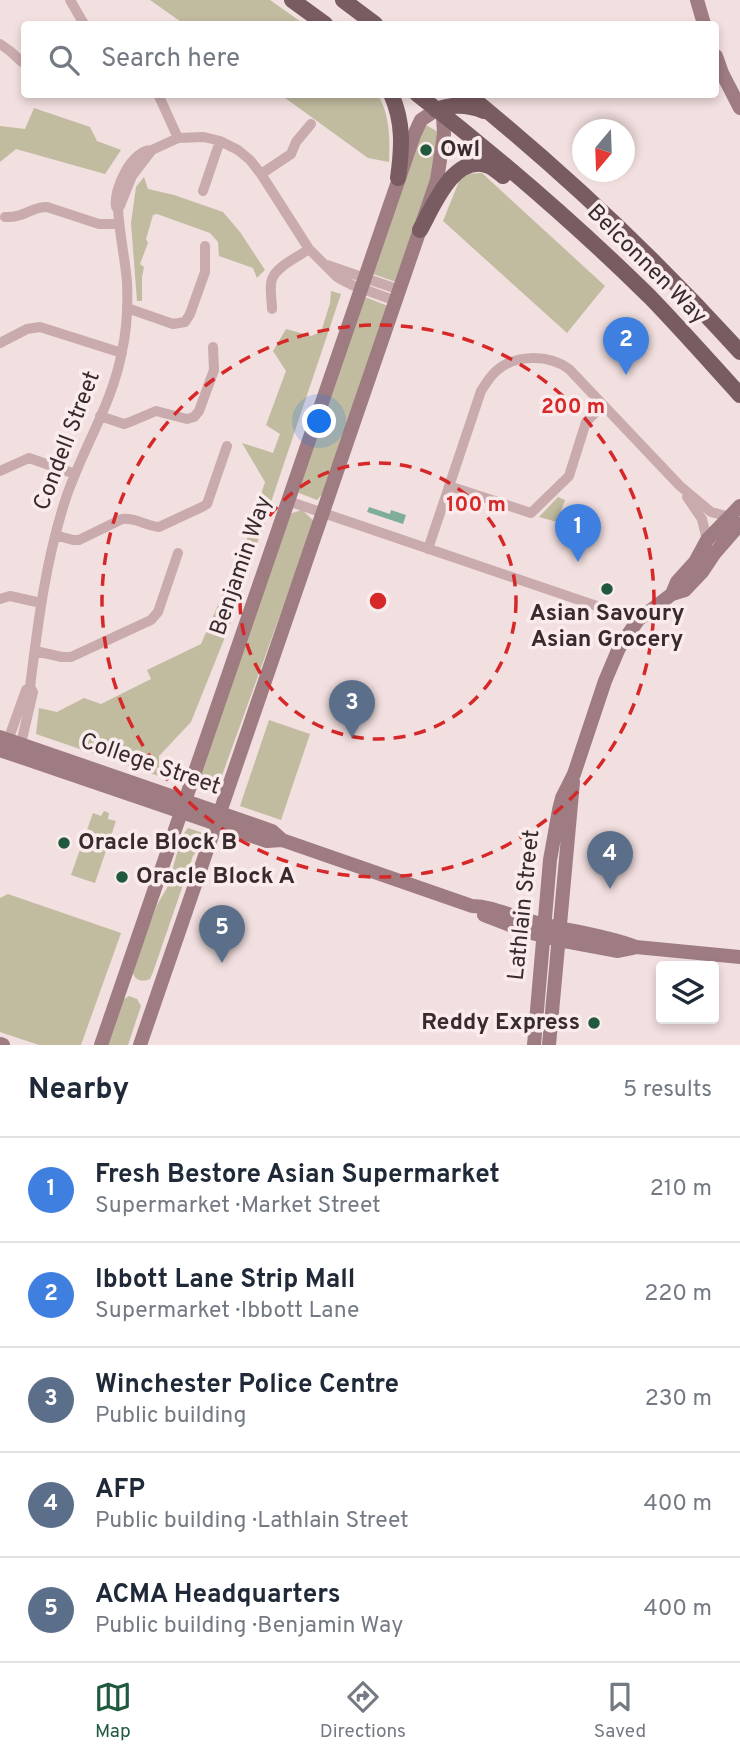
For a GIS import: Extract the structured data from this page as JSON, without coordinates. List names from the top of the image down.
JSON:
{
  "streets": {
    "main road": [
      "Belconnen Way",
      "Benjamin Way",
      "College Street",
      "Lathlain Street"
    ],
    "street": ["Condell Street"]
  },
  "crossings": [
    ["Belconnen Way", "Benjamin Way"],
    ["Condell Street", "Benjamin Way"],
    ["Condell Street", "College Street"],
    ["Benjamin Way", "College Street"],
    ["College Street", "Lathlain Street"]
  ],
  "places": [
    "Owl",
    "Asian Savoury Asian Grocery",
    "Oracle Block B",
    "Oracle Block A",
    "Reddy Express"
  ],
  "north": "bottom",
  "page": {
    "search": "Search here",
    "pins": [
      "2",
      "1",
      "3",
      "4",
      "5"
    ],
    "heading": ["Nearby", "5 results"],
    "list": [
      {
        "mark": "1",
        "name": "Fresh Bestore Asian Supermarket",
        "note": "Supermarket · Market Street",
        "value": "210 m"
      },
      {
        "mark": "2",
        "name": "Ibbott Lane Strip Mall",
        "note": "Supermarket · Ibbott Lane",
        "value": "220 m"
      },
      {
        "mark": "3",
        "name": "Winchester Police Centre",
        "note": "Public building",
        "value": "230 m"
      },
      {
        "mark": "4",
        "name": "AFP",
        "note": "Public building · Lathlain Street",
        "value": "400 m"
      },
      {
        "mark": "5",
        "name": "ACMA Headquarters",
        "note": "Public building · Benjamin Way",
        "value": "400 m"
      }
    ],
    "nav": ["Map", "Directions", "Saved"]
  },
  "rings": ["200 m", "100 m"]
}
